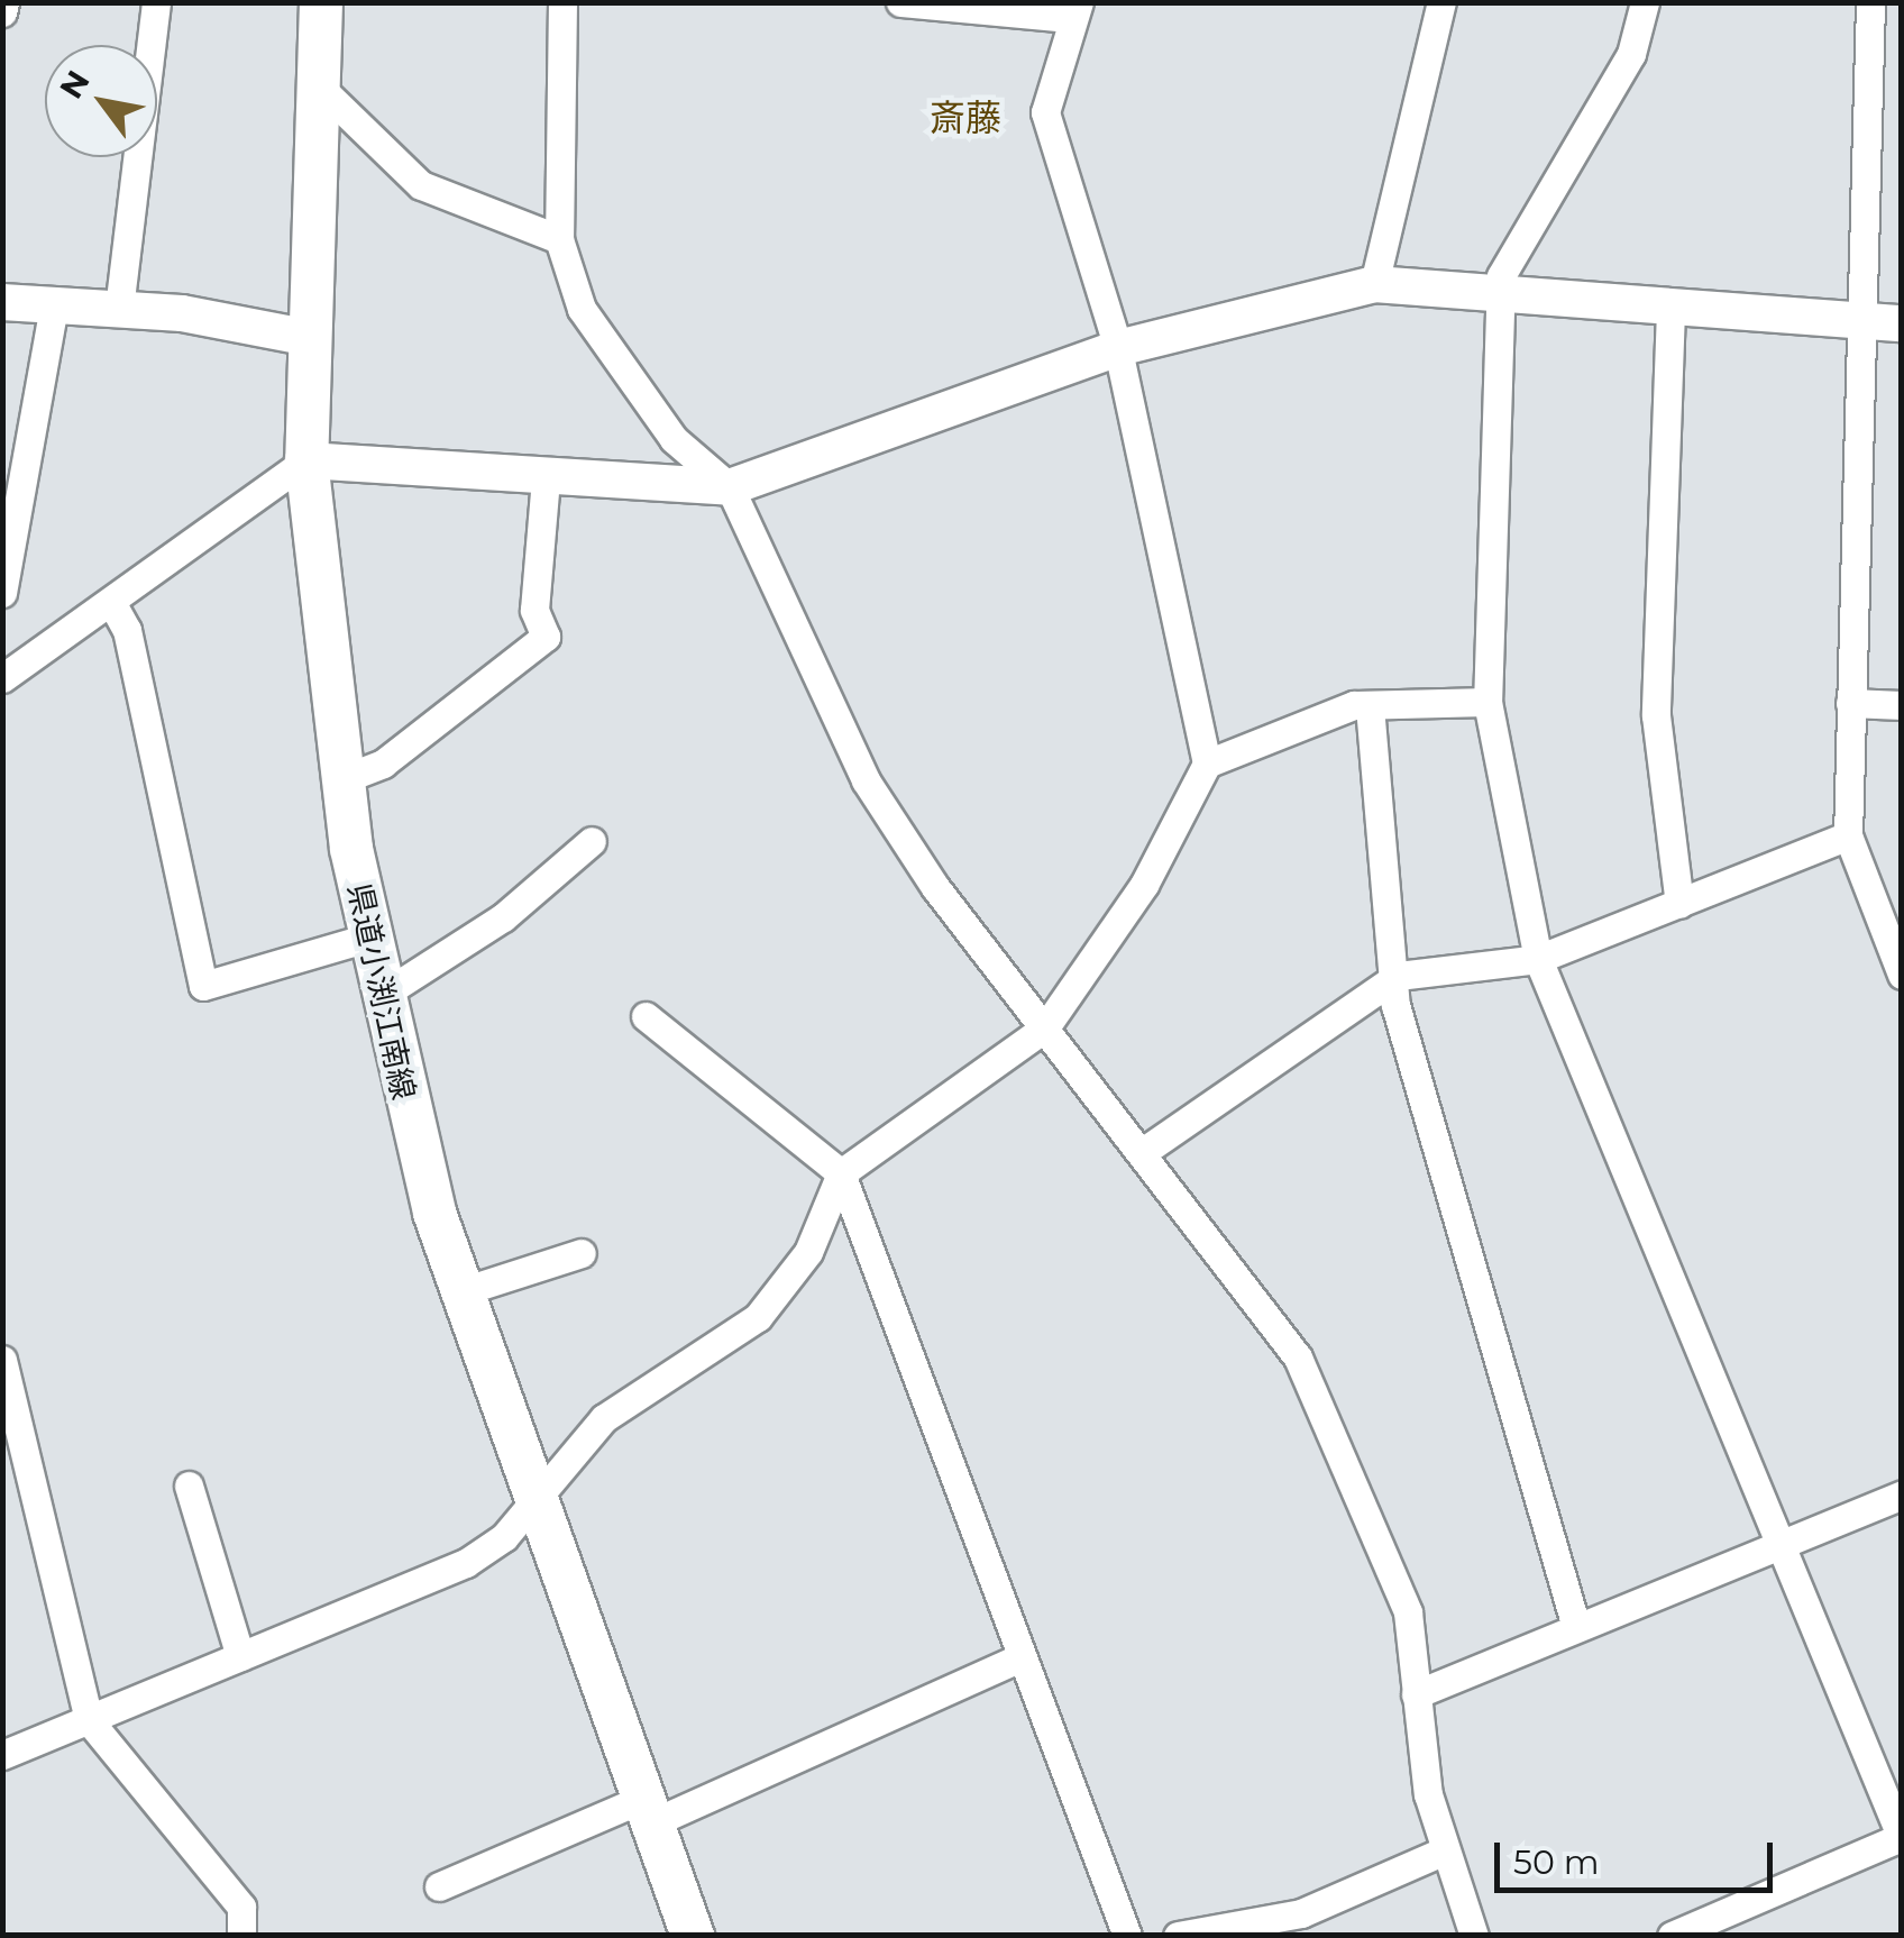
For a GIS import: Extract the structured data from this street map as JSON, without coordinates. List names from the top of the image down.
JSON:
{
  "streets": {
    "main road": ["県道小渕江南線"]
  },
  "districts": ["斎藤"],
  "scale_bar": "50 m",
  "north": "top left"
}
